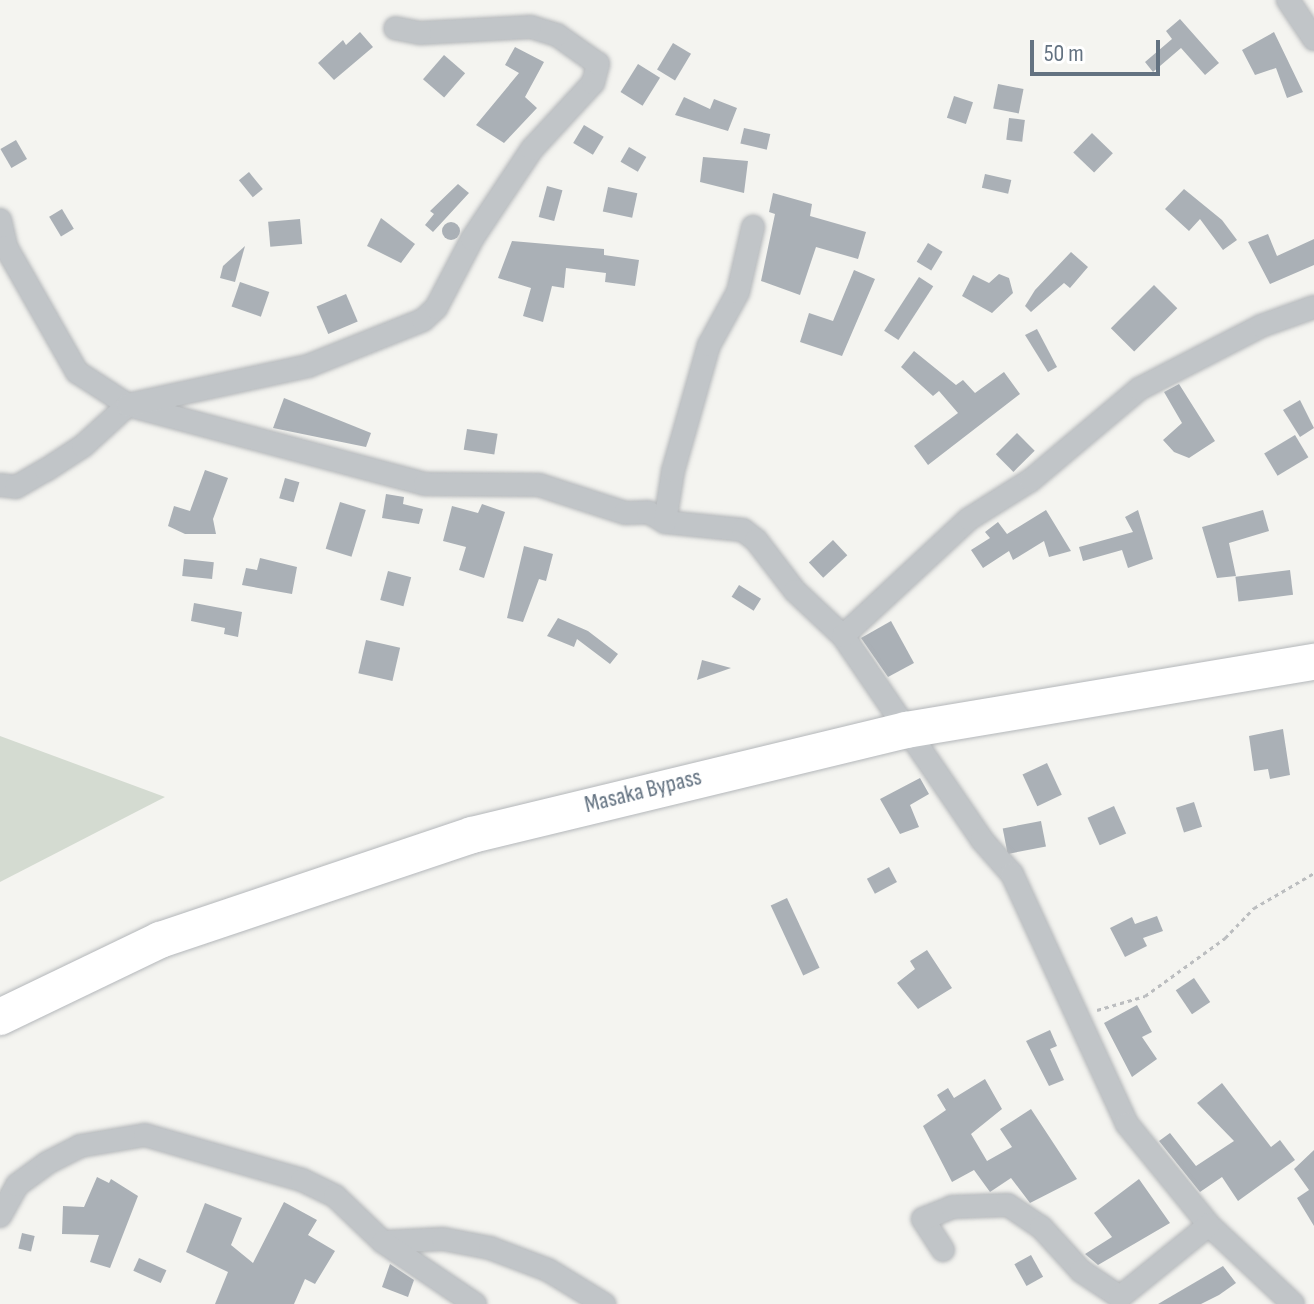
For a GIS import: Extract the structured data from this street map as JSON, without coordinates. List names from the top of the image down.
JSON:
{
  "streets": {
    "highway": ["Masaka Bypass"]
  },
  "scale_bar": "50 m"
}
